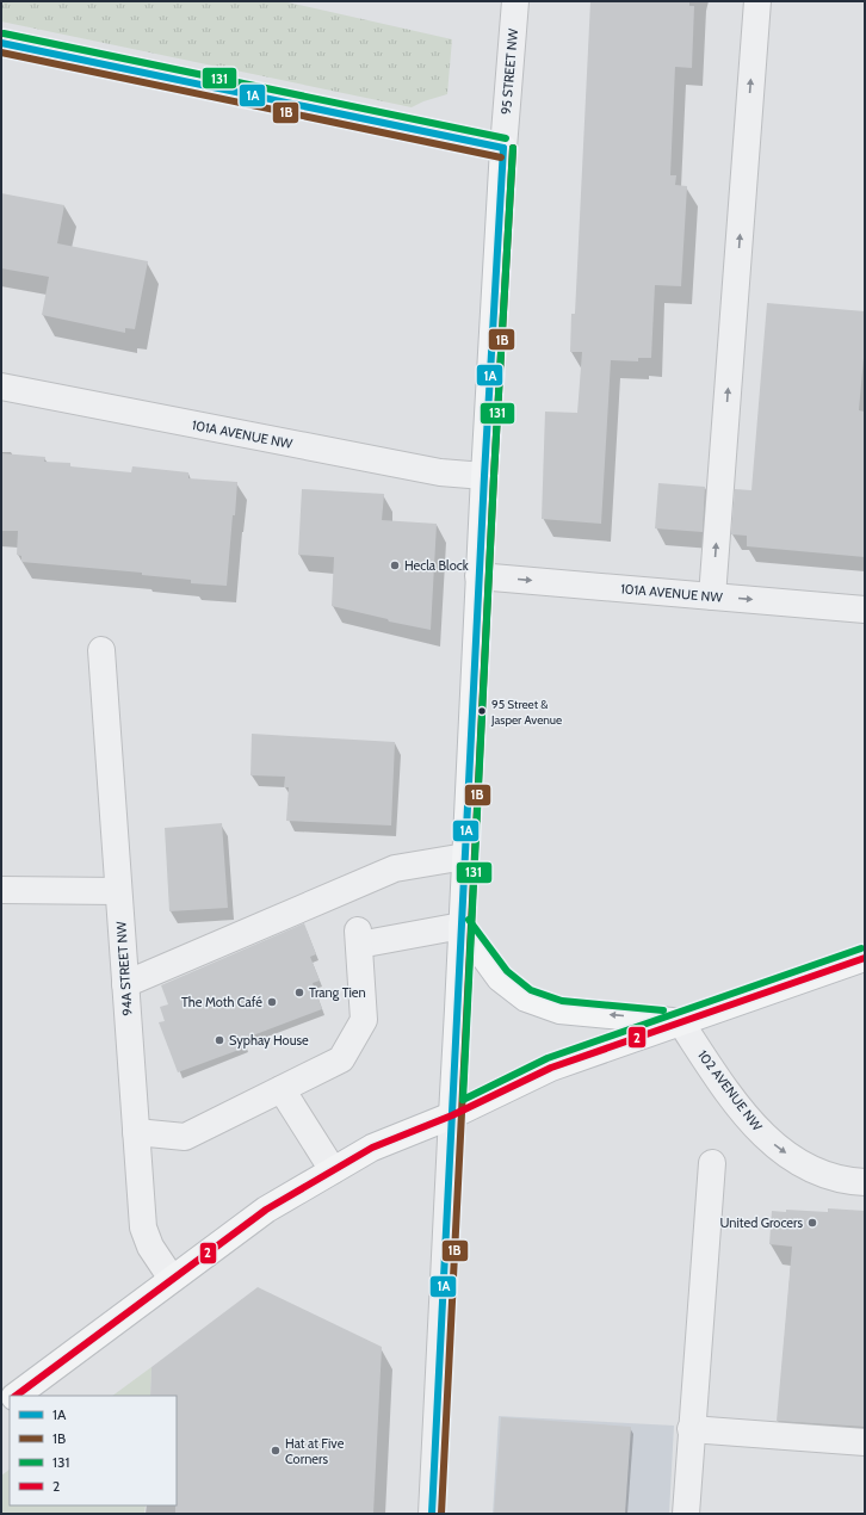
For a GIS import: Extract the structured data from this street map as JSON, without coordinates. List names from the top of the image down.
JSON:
{
  "streets": {
    "main road": ["95 STREET NW"],
    "street": ["101A AVENUE NW", "94A STREET NW", "102 AVENUE NW"]
  },
  "crossings": [
    ["95 STREET NW", "101A AVENUE NW"]
  ],
  "one_way": ["101A AVENUE NW", "102 AVENUE NW"],
  "places": [
    "Hecla Block",
    "95 Street & Jasper Avenue",
    "Trang Tien",
    "The Moth Café",
    "Syphay House",
    "United Grocers",
    "Hat at Five Corners"
  ],
  "lines": [
    "transit line 131",
    "transit line 1A",
    "transit line 1B",
    "transit line 2"
  ],
  "legend": [
    "1A",
    "1B",
    "131",
    "2"
  ]
}
